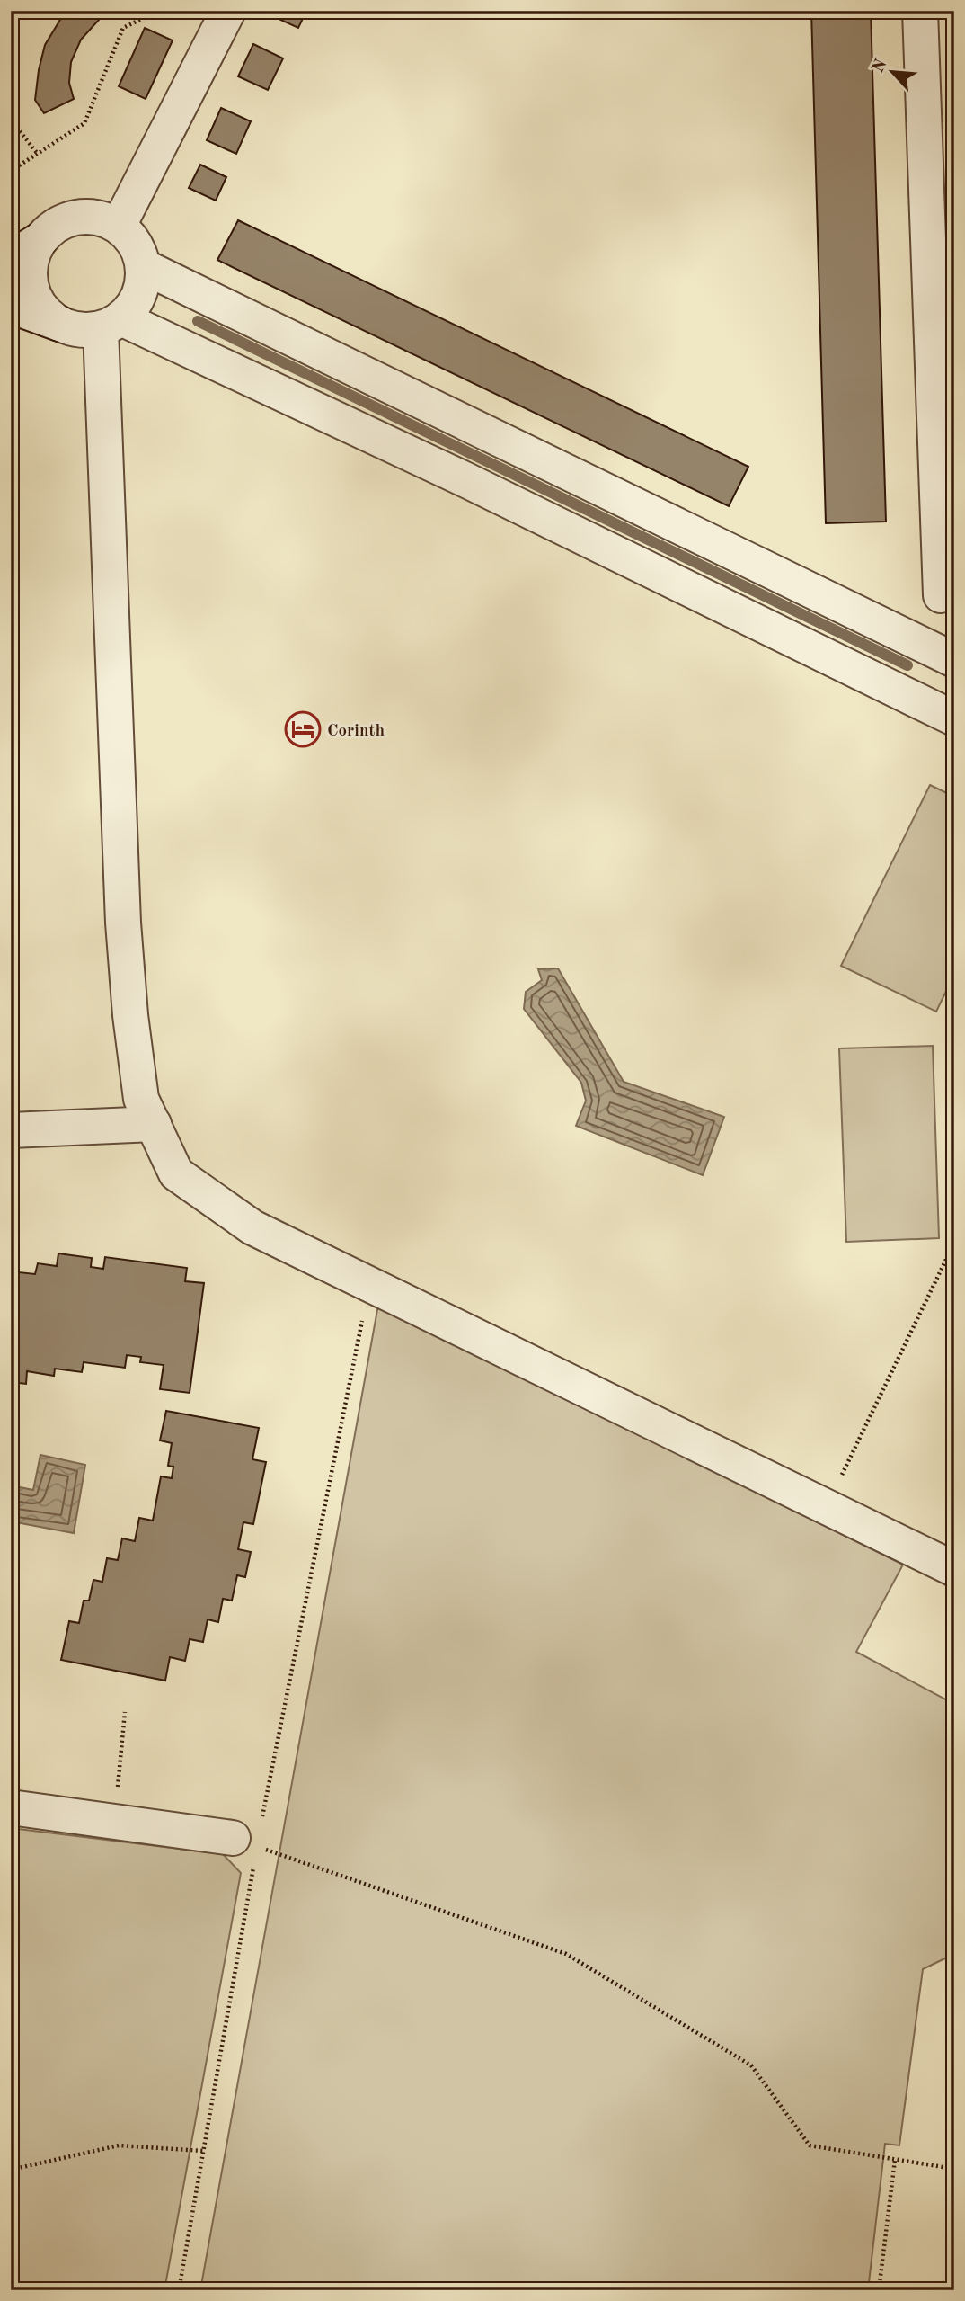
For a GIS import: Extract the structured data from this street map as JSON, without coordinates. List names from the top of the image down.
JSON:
{
  "places": {
    "hotel": ["Corinth"]
  },
  "north": "top left"
}
